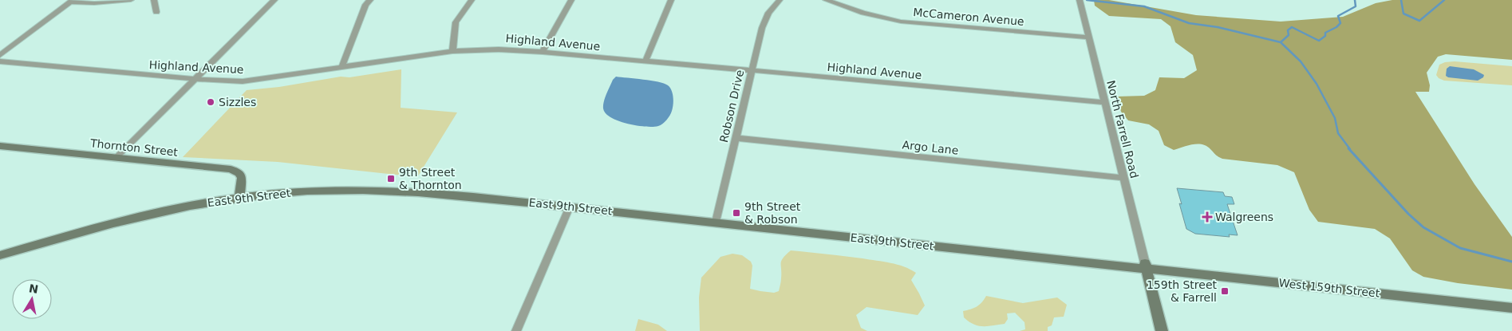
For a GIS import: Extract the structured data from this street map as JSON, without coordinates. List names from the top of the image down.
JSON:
{
  "streets": {
    "main road": ["Thornton Street", "East 9th Street", "West 159th Street"],
    "street": [
      "McCameron Avenue",
      "Highland Avenue",
      "Robson Drive",
      "North Farrell Road",
      "Argo Lane"
    ]
  },
  "crossings": [
    ["McCameron Avenue", "North Farrell Road"],
    ["Highland Avenue", "Robson Drive"],
    ["Highland Avenue", "North Farrell Road"],
    ["Robson Drive", "Argo Lane"],
    ["Robson Drive", "East 9th Street"],
    ["North Farrell Road", "Argo Lane"],
    ["North Farrell Road", "East 9th Street"],
    ["North Farrell Road", "West 159th Street"],
    ["Thornton Street", "East 9th Street"],
    ["East 9th Street", "West 159th Street"]
  ],
  "places": {
    "other": ["Sizzles"],
    "transit": ["9th Street & Thornton", "9th Street & Robson", "159th Street & Farrell"],
    "health": ["Walgreens"]
  },
  "north": "top"
}
